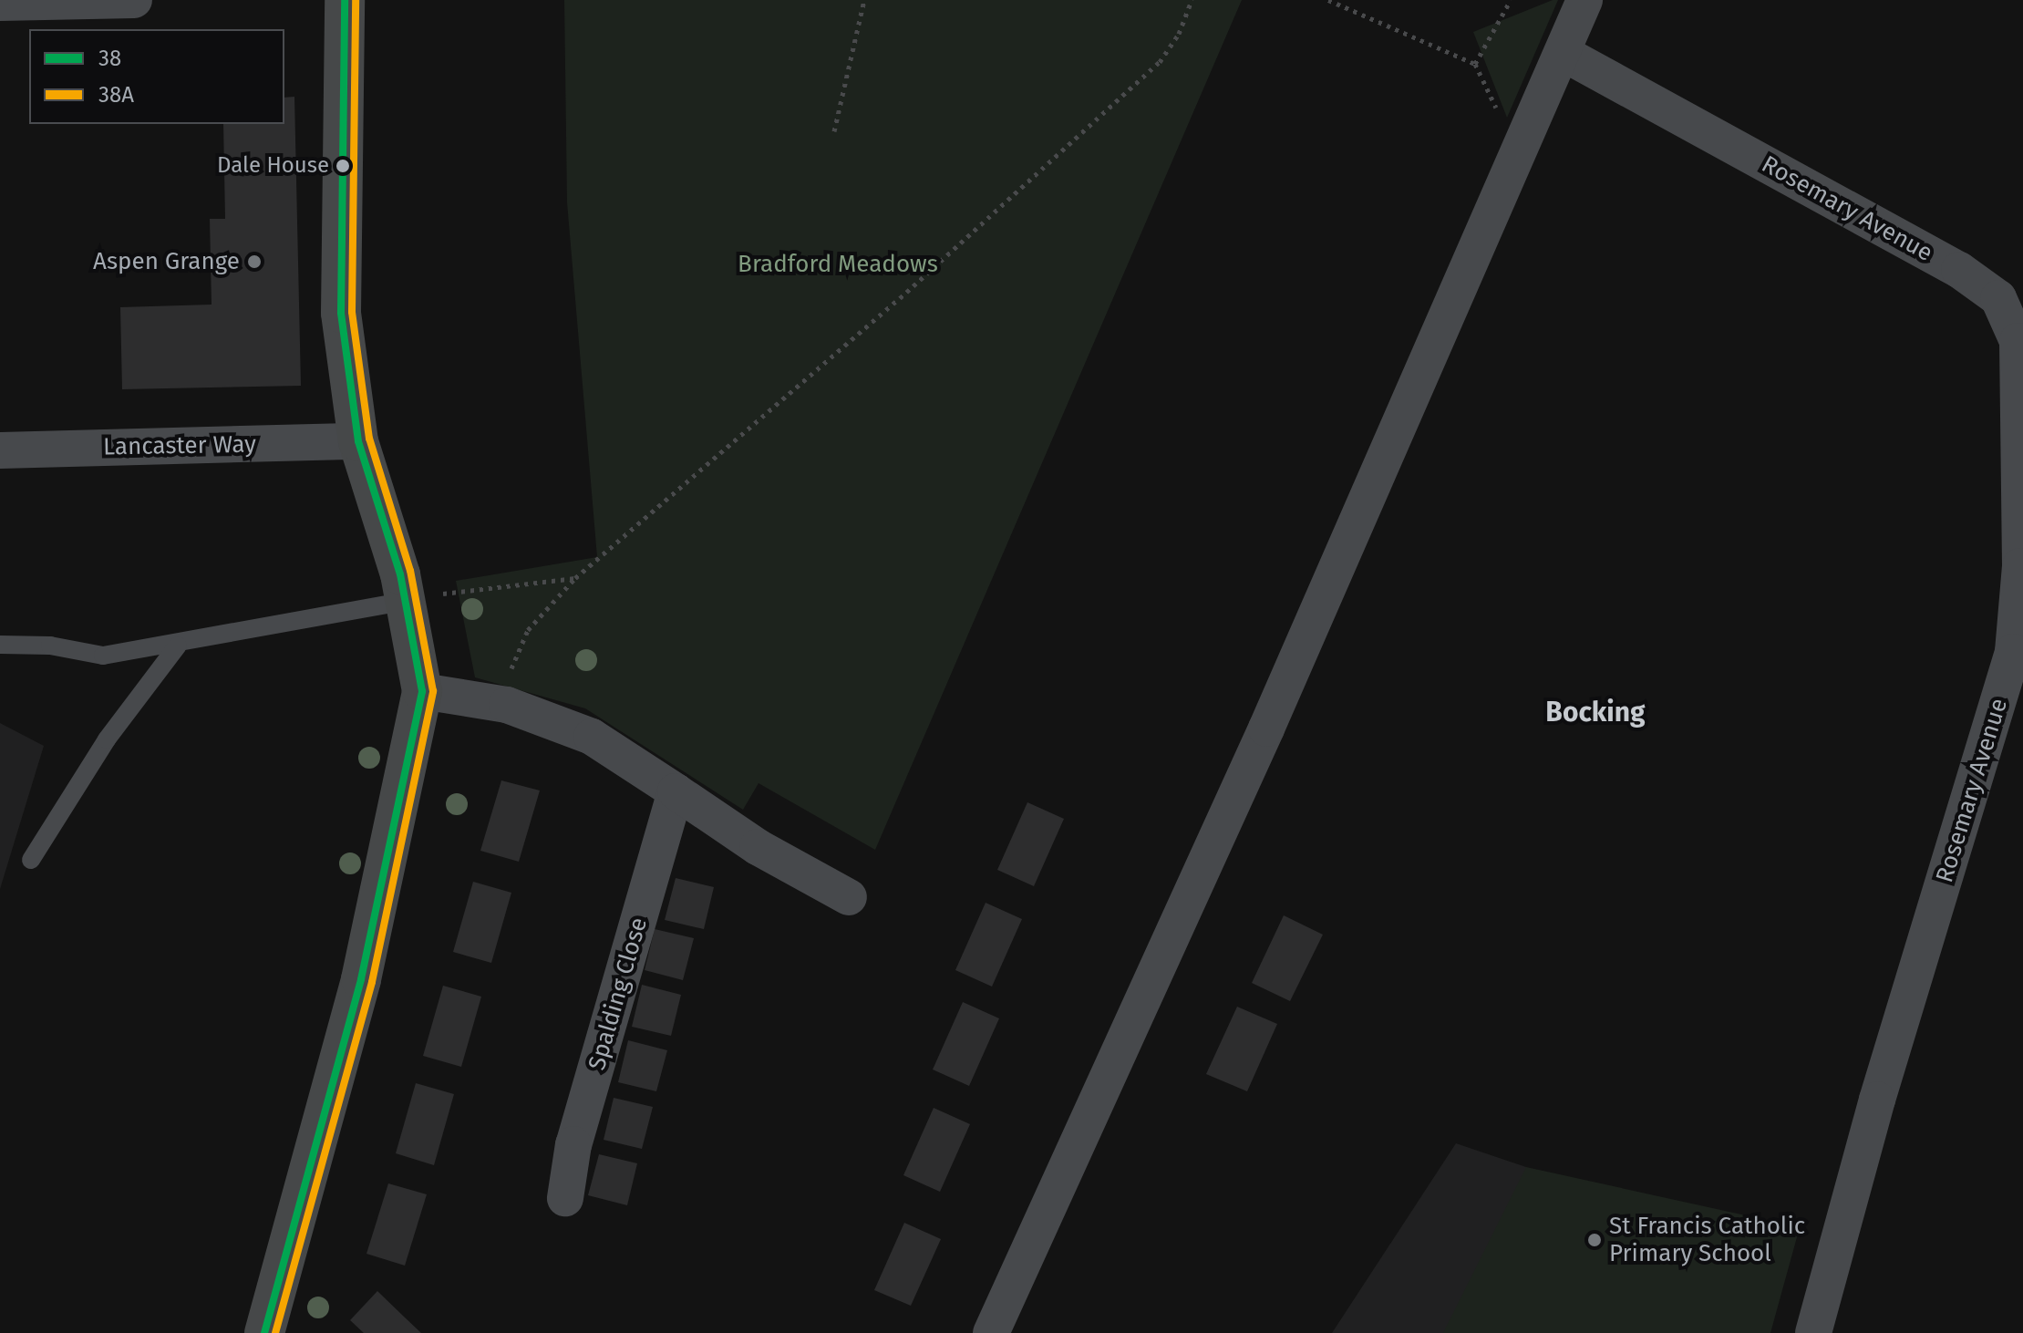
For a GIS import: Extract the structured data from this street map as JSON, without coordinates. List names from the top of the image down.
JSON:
{
  "streets": {
    "street": ["Rosemary Avenue", "Lancaster Way", "Spalding Close"]
  },
  "districts": ["Bocking"],
  "parks": ["Bradford Meadows"],
  "places": ["Dale House", "Aspen Grange", "St Francis Catholic Primary School"],
  "lines": ["transit line 38", "transit line 38A"],
  "legend": ["38", "38A"]
}
